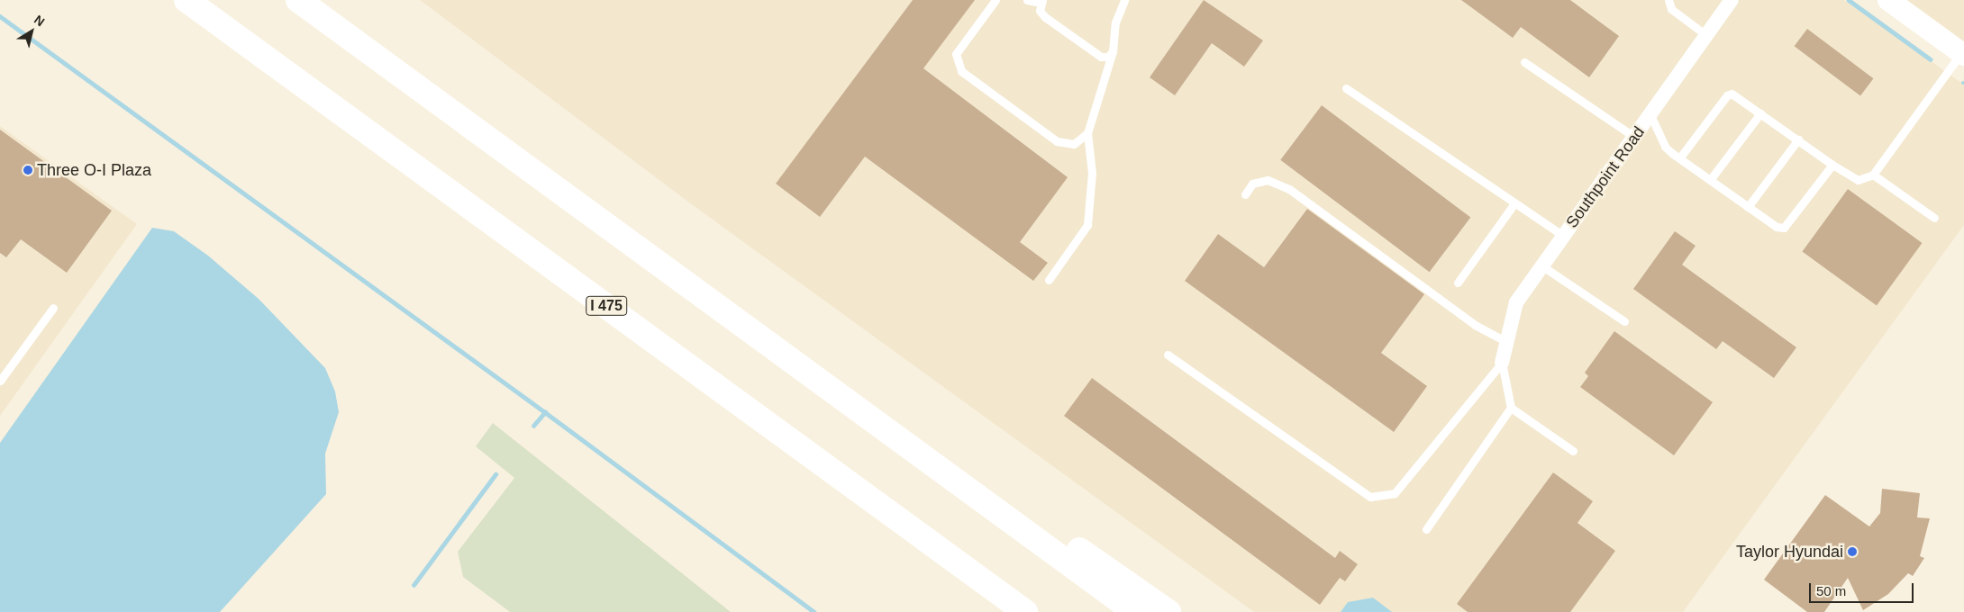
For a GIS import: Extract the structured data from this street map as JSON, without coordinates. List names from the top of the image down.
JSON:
{
  "streets": {
    "highway": ["I 475"],
    "street": ["Southpoint Road"]
  },
  "places": ["Three O-I Plaza", "Taylor Hyundai"],
  "scale_bar": "50 m",
  "north": "top right"
}
